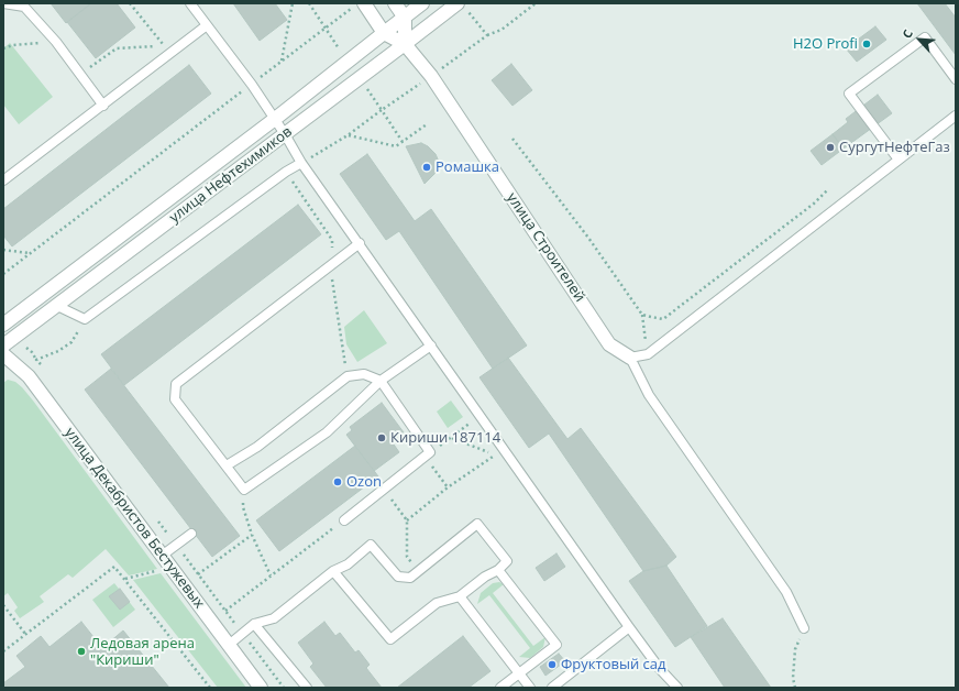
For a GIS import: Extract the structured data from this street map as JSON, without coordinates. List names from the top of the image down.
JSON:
{
  "streets": {
    "street": ["улица Нефтехимиков", "улица Строителей", "улица Декабристов Бестужевых"]
  },
  "crossings": [
    ["улица Нефтехимиков", "улица Строителей"]
  ],
  "places": [
    "H2O Profi",
    "СургутНефтеГаз",
    "Ромашка",
    "Кириши 187114",
    "Ozon",
    "Ледовая арена \"Кириши\"",
    "Фруктовый сад"
  ],
  "north": "top left"
}
